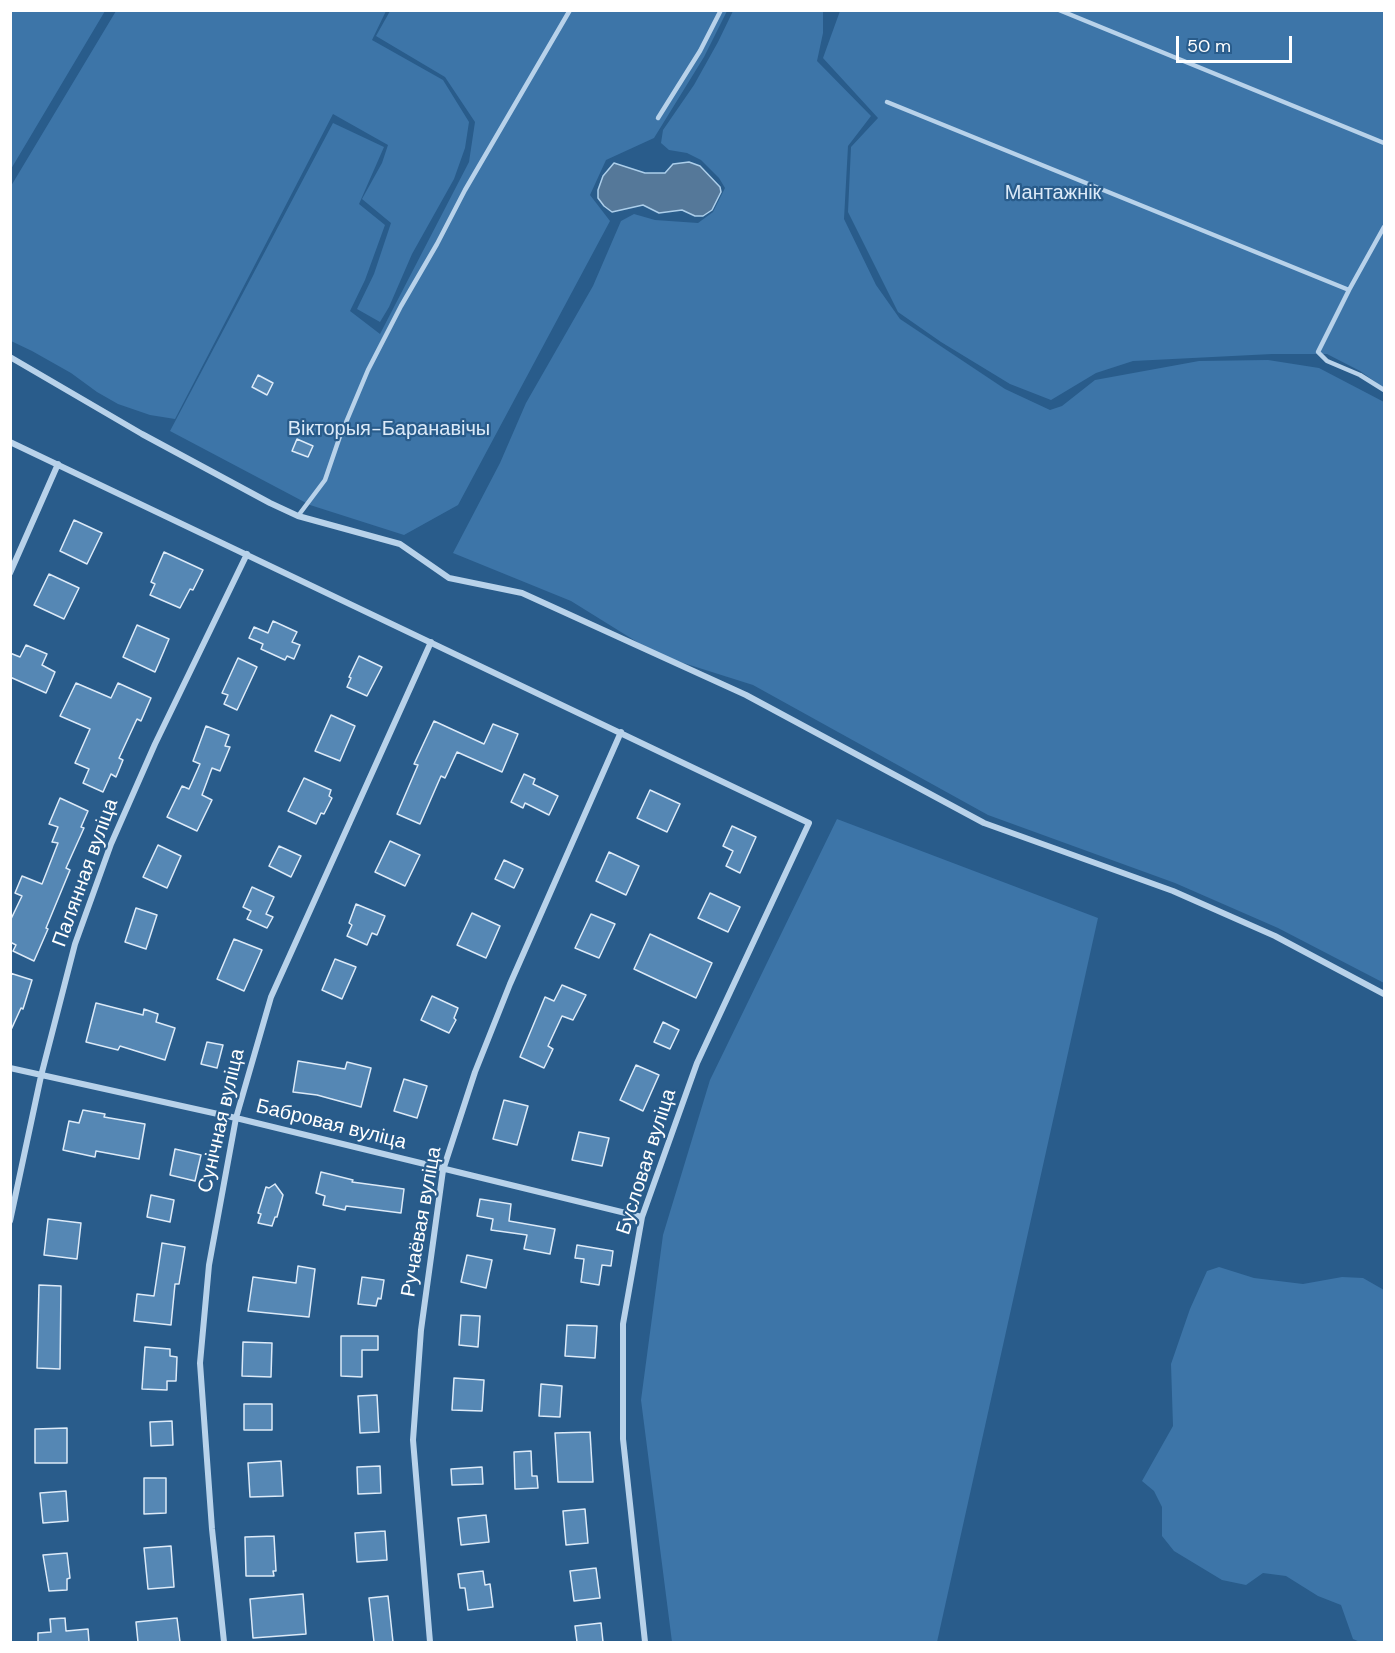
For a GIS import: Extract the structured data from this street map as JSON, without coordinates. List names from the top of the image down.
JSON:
{
  "streets": {
    "street": [
      "Палянная вуліца",
      "Сунічная вуліца",
      "Бабровая вуліца",
      "Бусловая вуліца",
      "Ручаёвая вуліца"
    ]
  },
  "crossings": [
    ["Палянная вуліца", "Бабровая вуліца"],
    ["Сунічная вуліца", "Бабровая вуліца"],
    ["Бабровая вуліца", "Бусловая вуліца"],
    ["Бабровая вуліца", "Ручаёвая вуліца"],
    ["Бусловая вуліца", "Ручаёвая вуліца"]
  ],
  "parks": ["Мантажнік", "Вікторыя-Баранавічы"],
  "scale_bar": "50 m"
}
